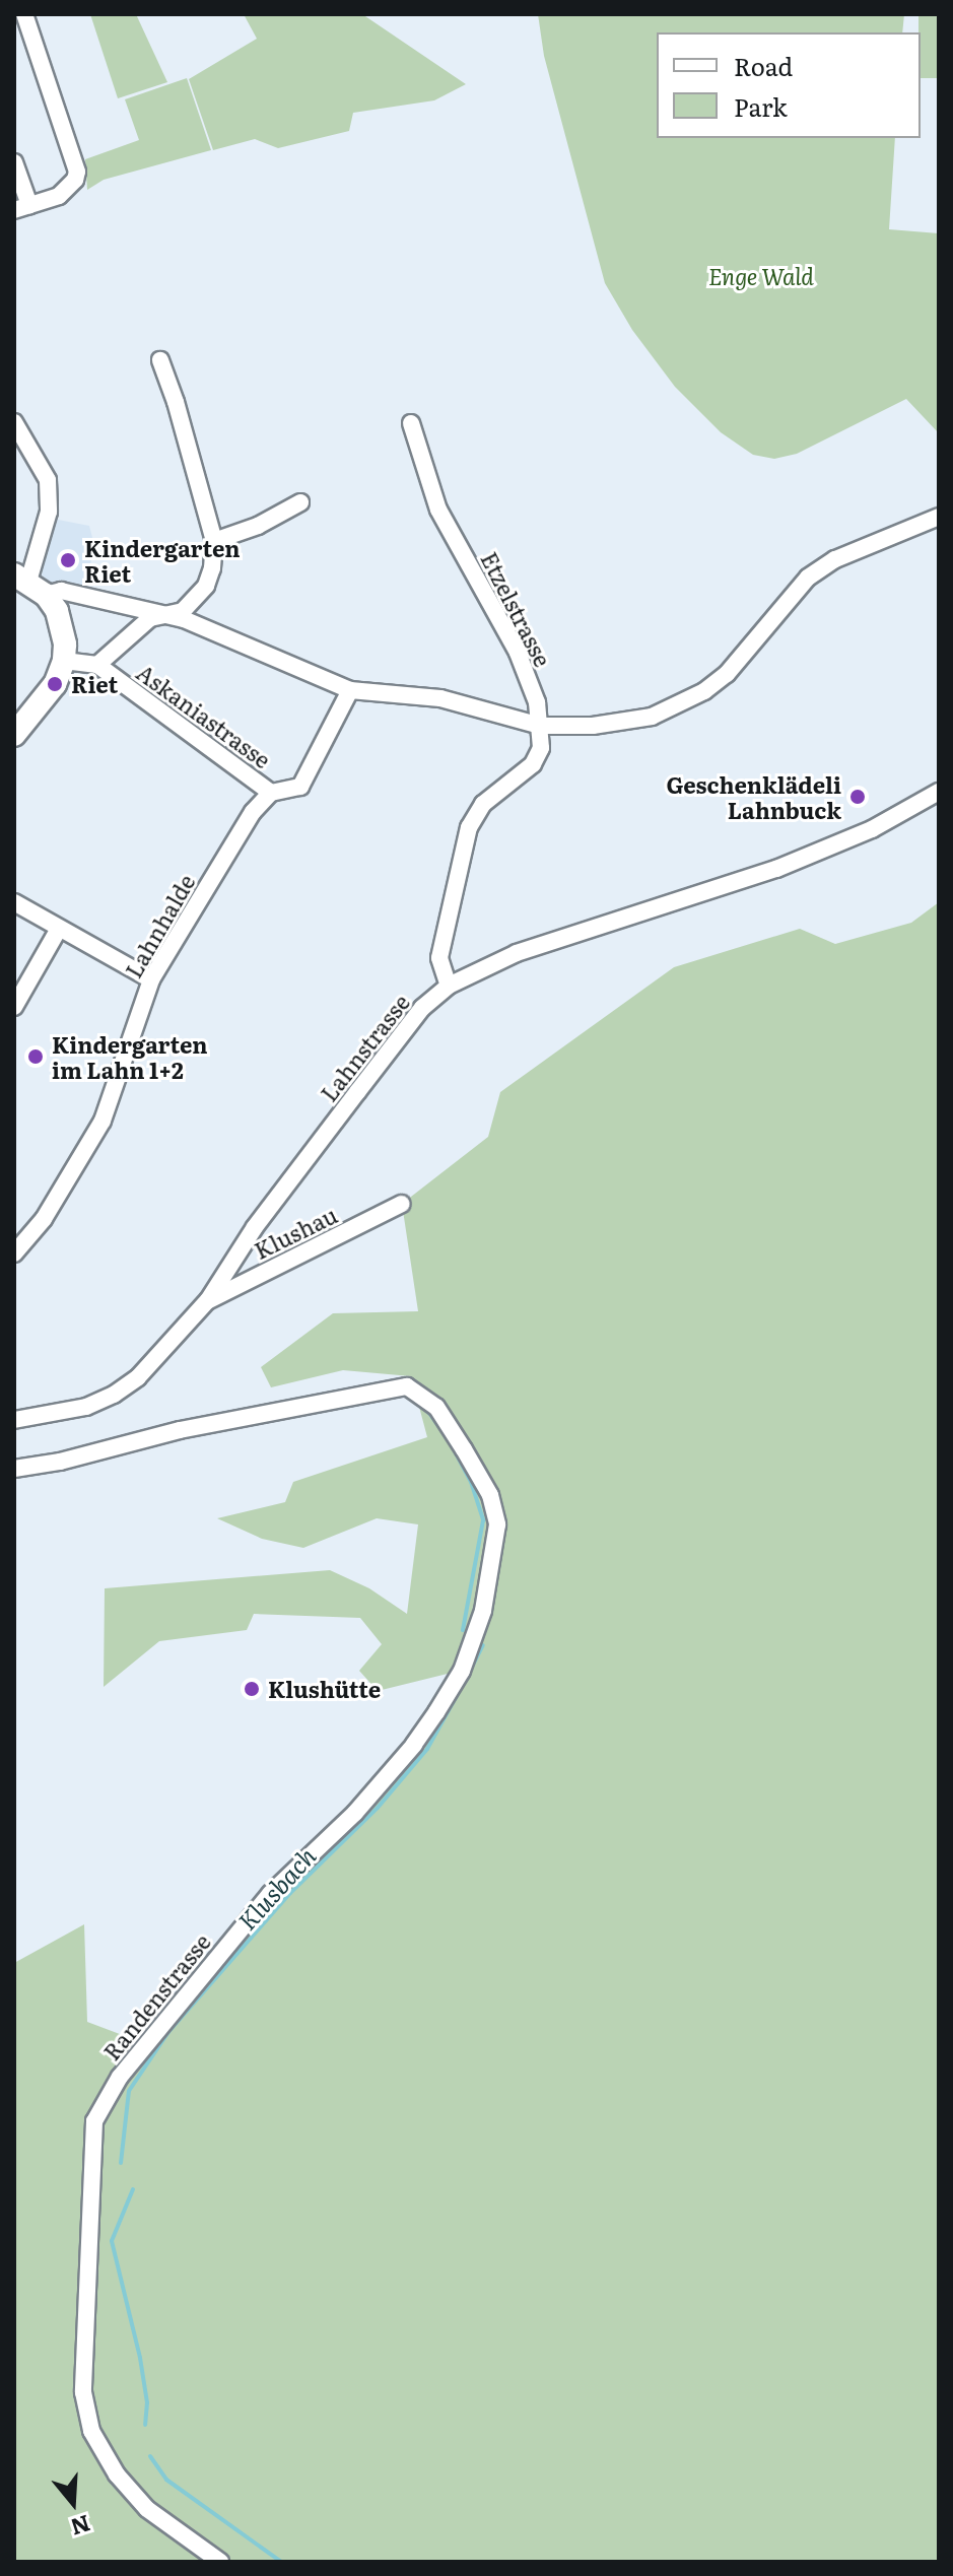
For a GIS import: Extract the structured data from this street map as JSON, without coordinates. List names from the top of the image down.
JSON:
{
  "streets": {
    "street": [
      "Etzelstrasse",
      "Askaniastrasse",
      "Lahnhalde",
      "Lahnstrasse",
      "Klushau",
      "Randenstrasse"
    ]
  },
  "crossings": [
    ["Etzelstrasse", "Lahnstrasse"],
    ["Askaniastrasse", "Lahnhalde"],
    ["Lahnstrasse", "Klushau"]
  ],
  "water": ["Klusbach"],
  "parks": ["Enge Wald"],
  "places": [
    "Kindergarten Riet",
    "Riet",
    "Geschenklädeli Lahnbuck",
    "Kindergarten im Lahn 1+2",
    "Klushütte"
  ],
  "legend": ["Road", "Park"],
  "north": "bottom"
}
